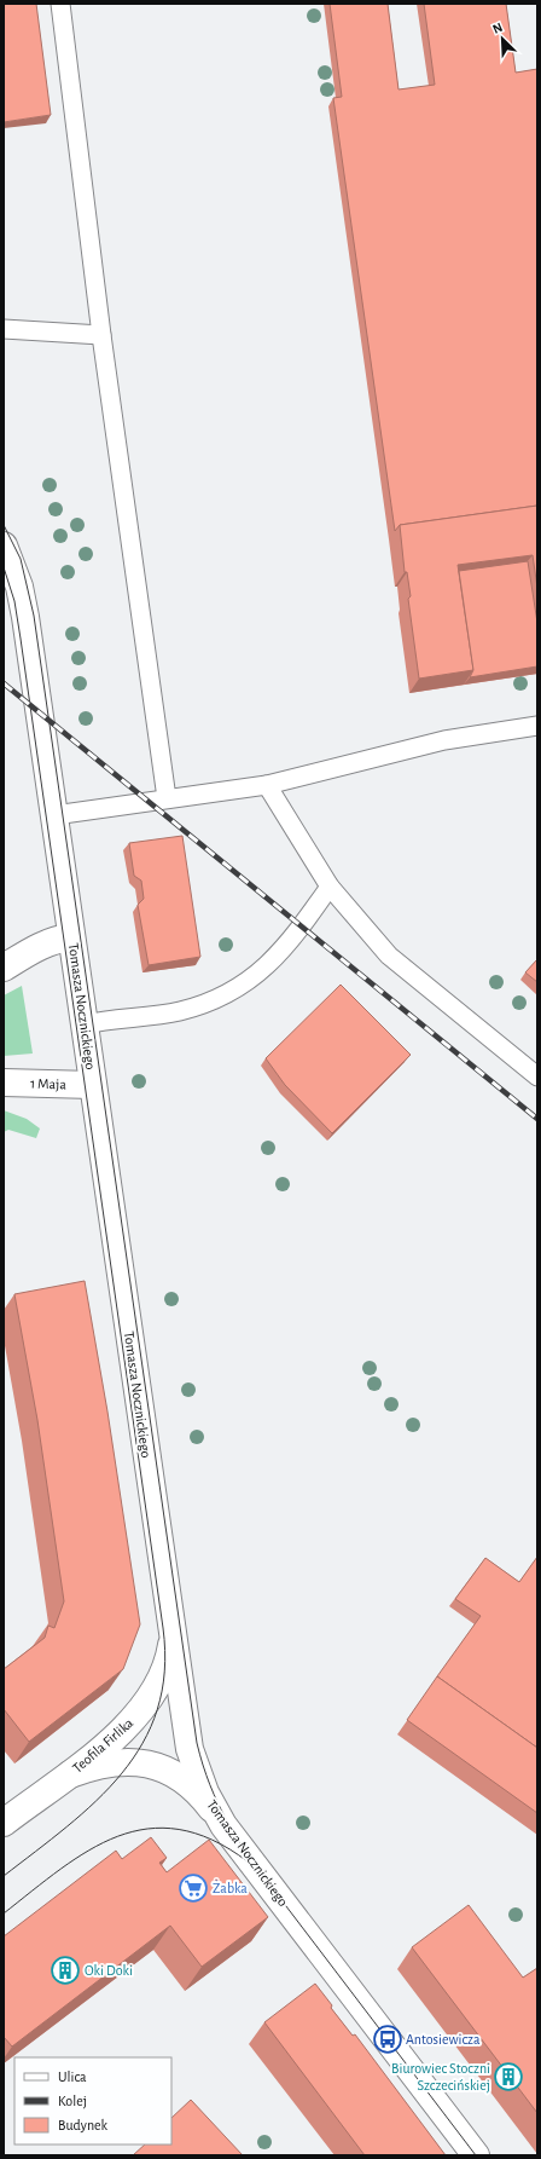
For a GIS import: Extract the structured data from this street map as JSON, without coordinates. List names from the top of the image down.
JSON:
{
  "streets": {
    "street": ["Tomasza Nocznickiego", "1 Maja", "Teofila Firlika"]
  },
  "crossings": [
    ["Tomasza Nocznickiego", "1 Maja"],
    ["Tomasza Nocznickiego", "Teofila Firlika"]
  ],
  "places": {
    "supermarket": ["Żabka"],
    "building": ["Oki Doki", "Biurowiec Stoczni Szczecińskiej"],
    "bus stop": ["Antosiewicza"]
  },
  "legend": ["Ulica", "Kolej", "Budynek"],
  "north": "top left"
}
